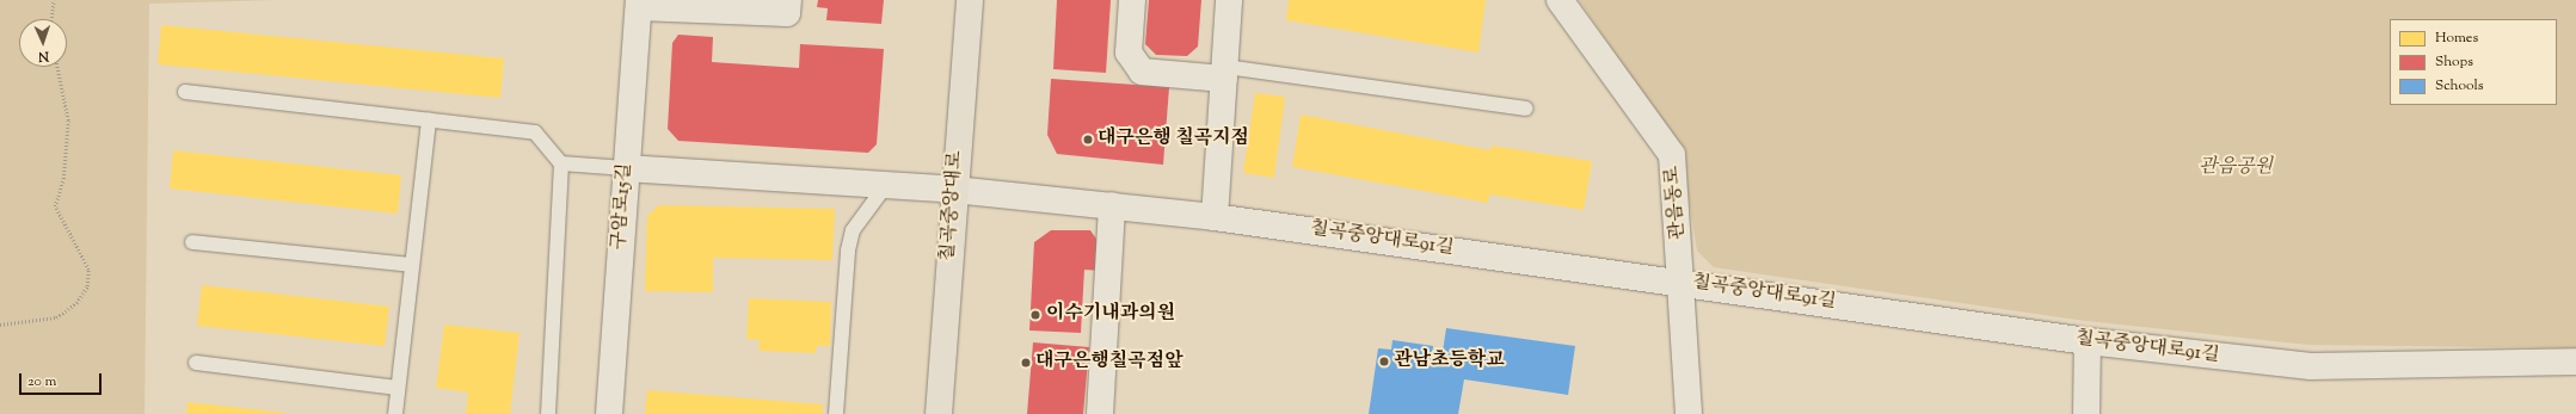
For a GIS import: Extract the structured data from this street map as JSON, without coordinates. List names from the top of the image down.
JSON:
{
  "streets": {
    "main road": ["칠곡중앙대로"],
    "street": ["관음동로", "구암로15길", "칠곡중앙대로91길"]
  },
  "crossings": [
    ["관음동로", "칠곡중앙대로91길"],
    ["구암로15길", "칠곡중앙대로91길"],
    ["칠곡중앙대로", "칠곡중앙대로91길"]
  ],
  "parks": ["관음공원"],
  "places": [
    "대구은행 칠곡지점",
    "이수기내과의원",
    "관남초등학교",
    "대구은행칠곡점앞"
  ],
  "legend": ["Homes", "Shops", "Schools"],
  "scale_bar": "20 m",
  "north": "bottom"
}
